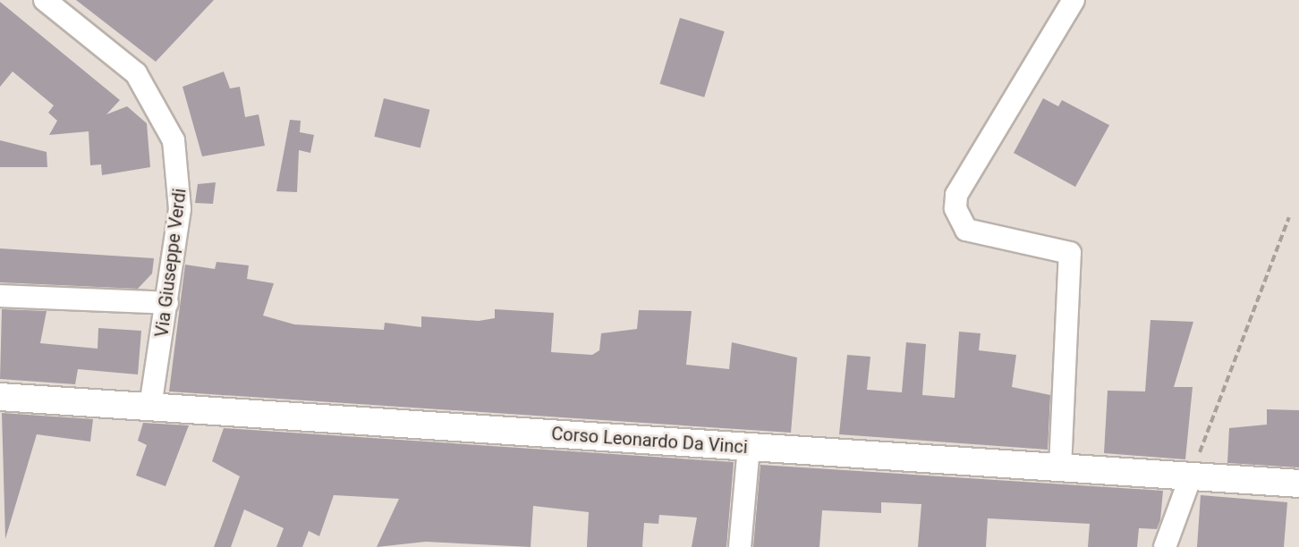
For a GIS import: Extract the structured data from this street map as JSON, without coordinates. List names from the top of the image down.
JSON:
{
  "streets": {
    "main road": ["Corso Leonardo Da Vinci"],
    "street": ["Via Giuseppe Verdi"]
  },
  "crossings": [
    ["Via Giuseppe Verdi", "Corso Leonardo Da Vinci"]
  ]
}
